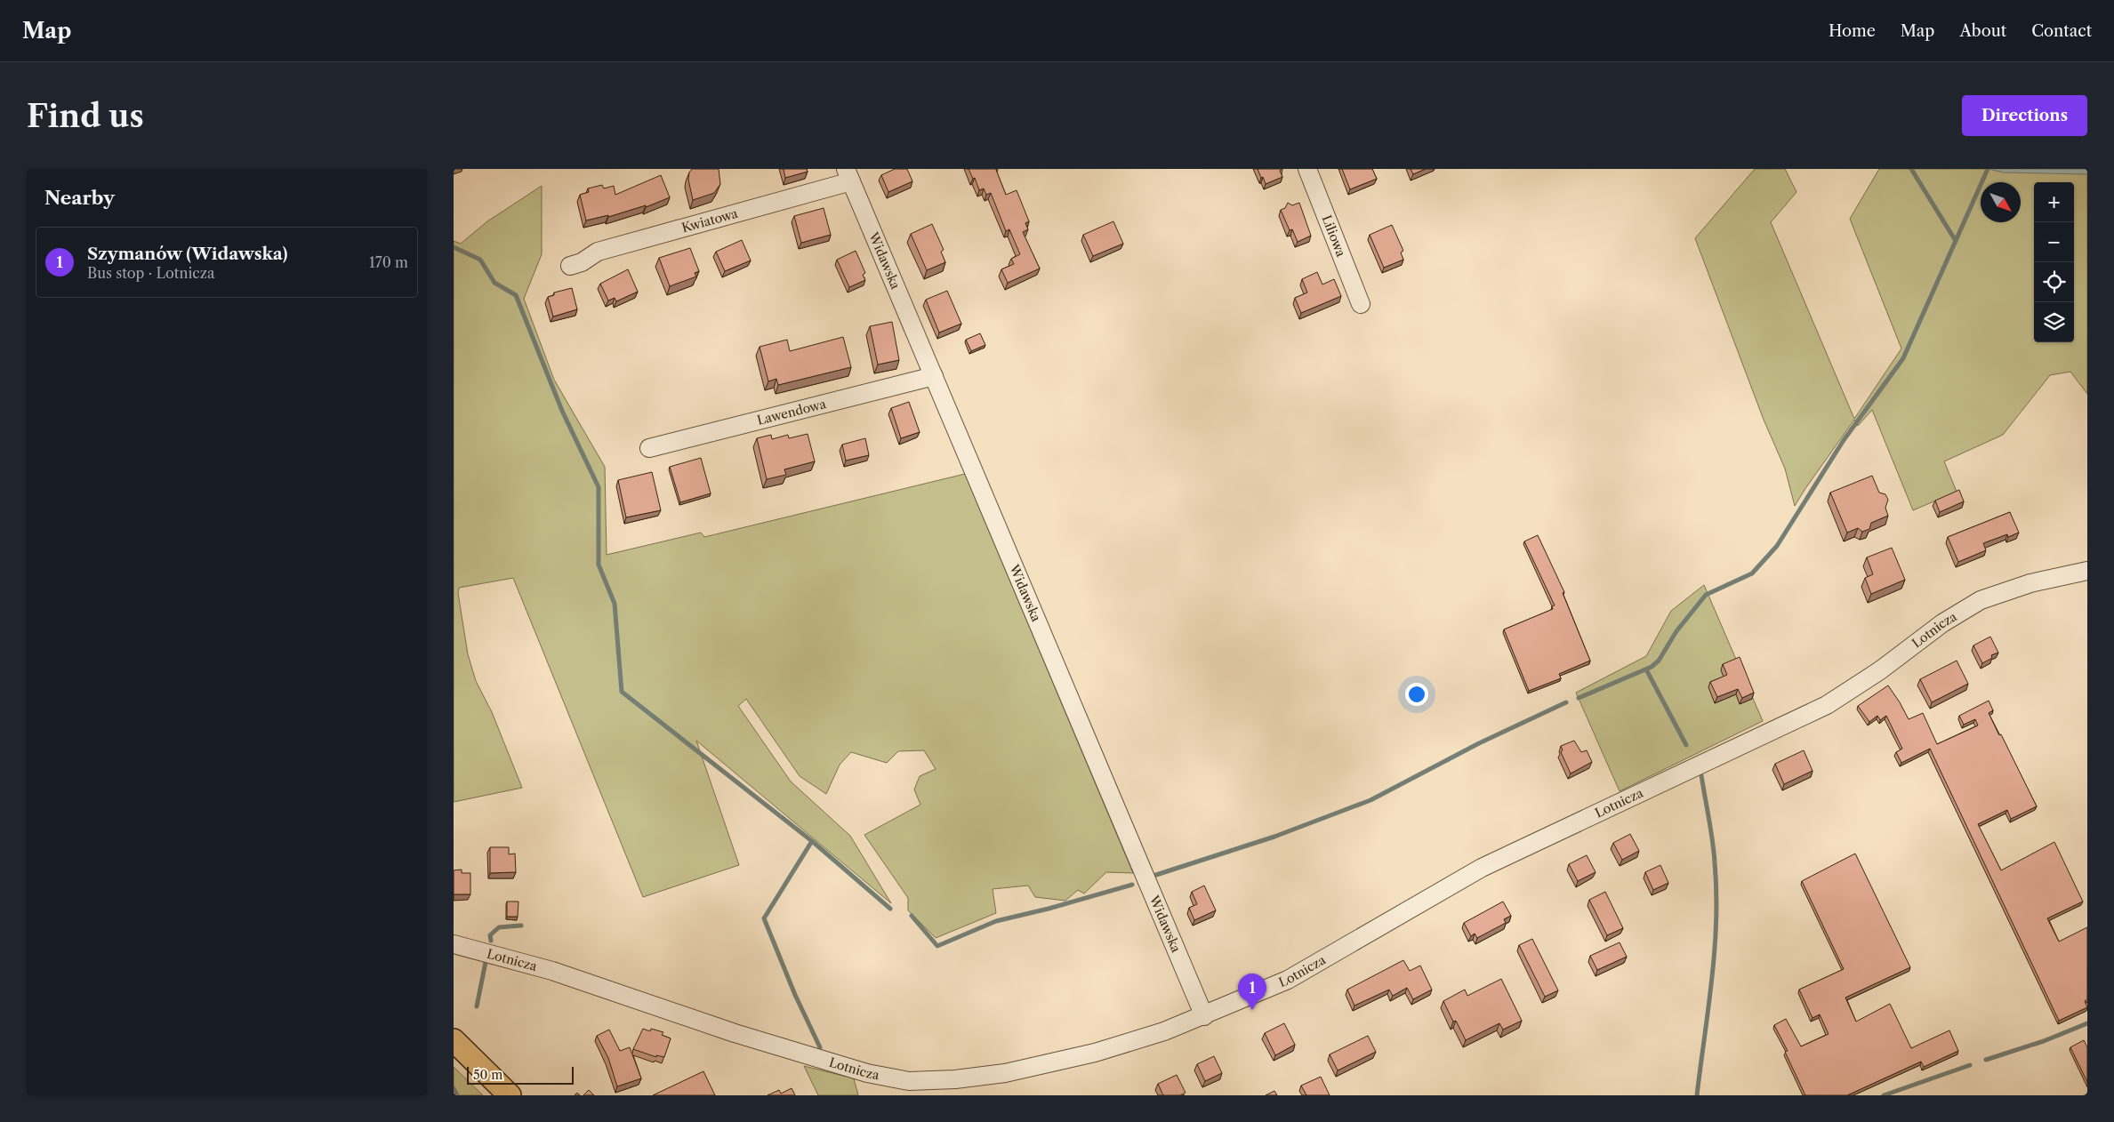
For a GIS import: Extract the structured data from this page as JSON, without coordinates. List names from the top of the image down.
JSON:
{
  "streets": {
    "street": [
      "Kwiatowa",
      "Liliowa",
      "Widawska",
      "Lawendowa",
      "Lotnicza"
    ]
  },
  "crossings": [
    ["Kwiatowa", "Widawska"],
    ["Widawska", "Lawendowa"],
    ["Widawska", "Lotnicza"]
  ],
  "scale_bar": "50 m",
  "north": "bottom right",
  "page": {
    "header": "Map",
    "nav": [
      "Home",
      "Map",
      "About",
      "Contact"
    ],
    "buttons": "Directions",
    "title": "Find us",
    "heading": "Nearby",
    "map_buttons": ["+", "−"],
    "list": [
      {
        "mark": "1",
        "name": "Szymanów (Widawska)",
        "note": "Bus stop · Lotnicza",
        "value": "170 m"
      }
    ],
    "pins": "1",
    "scale": "50 m"
  }
}
